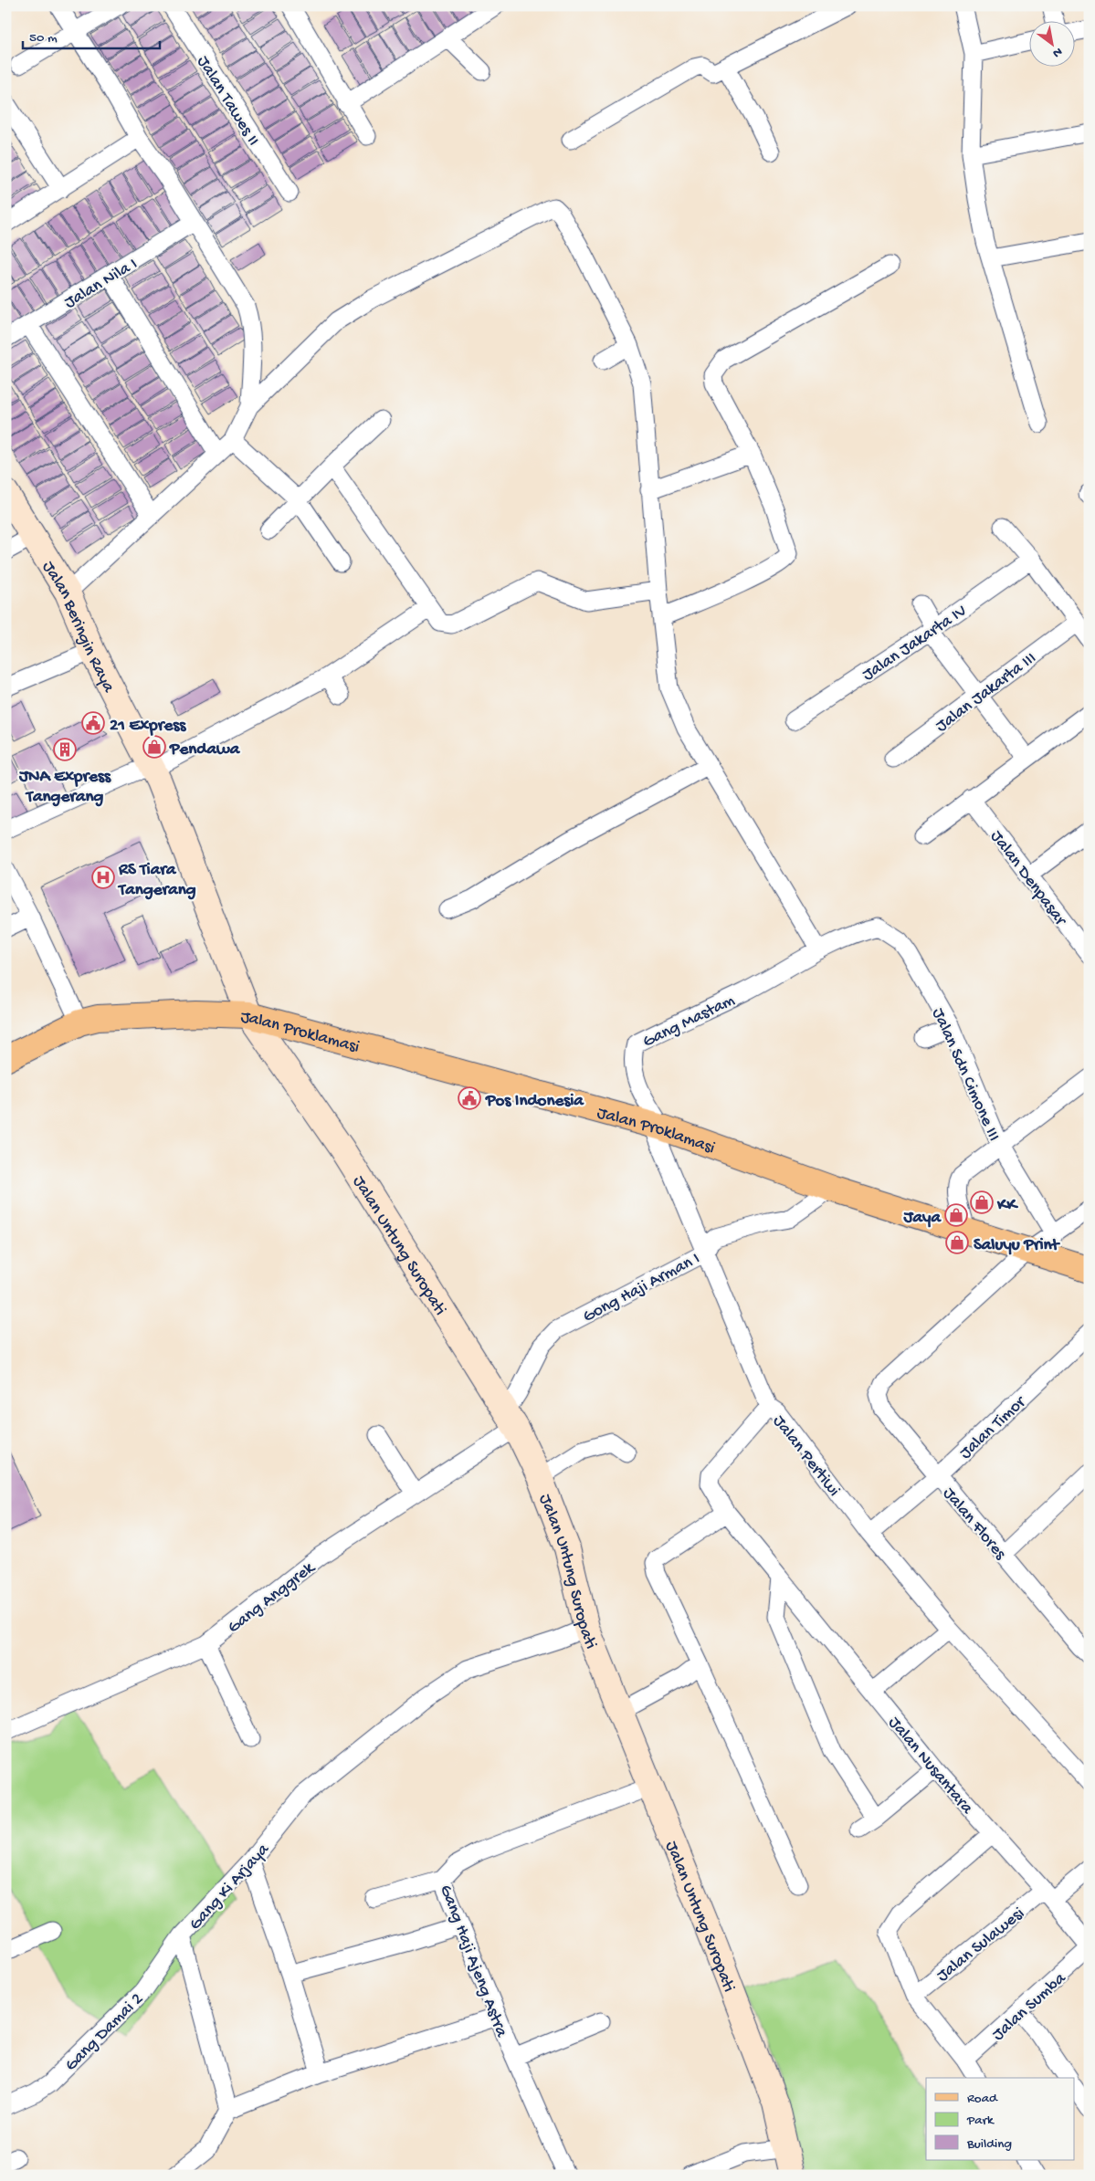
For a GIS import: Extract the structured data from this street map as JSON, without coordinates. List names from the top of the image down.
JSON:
{
  "streets": {
    "main road": ["Jalan Proklamasi"],
    "street": [
      "Jalan Tawes II",
      "Jalan Nila I",
      "Jalan Beringin Raya",
      "Jalan Jakarta IV",
      "Jalan Jakarta III",
      "Jalan Denpasar",
      "Gang Mastam",
      "Jalan Sdn Cimone III",
      "Jalan Untung Suropati",
      "Gong Haji Arman I",
      "Jalan Timor",
      "Jalan Pertiwi",
      "Jalan Flores",
      "Gang Anggrek",
      "Jalan Nusantara",
      "Gang Ki Arjaya",
      "Jalan Sulawesi",
      "Gang Haji Ajeng Astra",
      "Jalan Sumba",
      "Gang Damai 2"
    ]
  },
  "crossings": [
    ["Jalan Beringin Raya", "Jalan Proklamasi"],
    ["Jalan Beringin Raya", "Jalan Untung Suropati"],
    ["Gang Mastam", "Jalan Proklamasi"],
    ["Gang Mastam", "Jalan Sdn Cimone III"],
    ["Jalan Proklamasi", "Jalan Untung Suropati"],
    ["Jalan Proklamasi", "Gong Haji Arman I"],
    ["Jalan Proklamasi", "Jalan Flores"],
    ["Jalan Untung Suropati", "Gong Haji Arman I"],
    ["Jalan Untung Suropati", "Gang Anggrek"],
    ["Jalan Untung Suropati", "Gang Ki Arjaya"],
    ["Jalan Untung Suropati", "Gang Haji Ajeng Astra"],
    ["Gong Haji Arman I", "Gang Anggrek"],
    ["Jalan Timor", "Jalan Pertiwi"],
    ["Jalan Timor", "Jalan Flores"],
    ["Jalan Pertiwi", "Jalan Nusantara"],
    ["Jalan Nusantara", "Jalan Sulawesi"],
    ["Jalan Nusantara", "Jalan Sumba"],
    ["Gang Ki Arjaya", "Gang Damai 2"]
  ],
  "places": {
    "public building": ["21 Express", "Pos Indonesia"],
    "shop": [
      "Pendawa",
      "KK",
      "Jaya",
      "Saluyu Print"
    ],
    "building": ["JNA Express Tangerang"],
    "hospital": ["RS Tiara Tangerang"]
  },
  "legend": ["Road", "Park", "Building"],
  "scale_bar": "50 m",
  "north": "bottom right"
}
